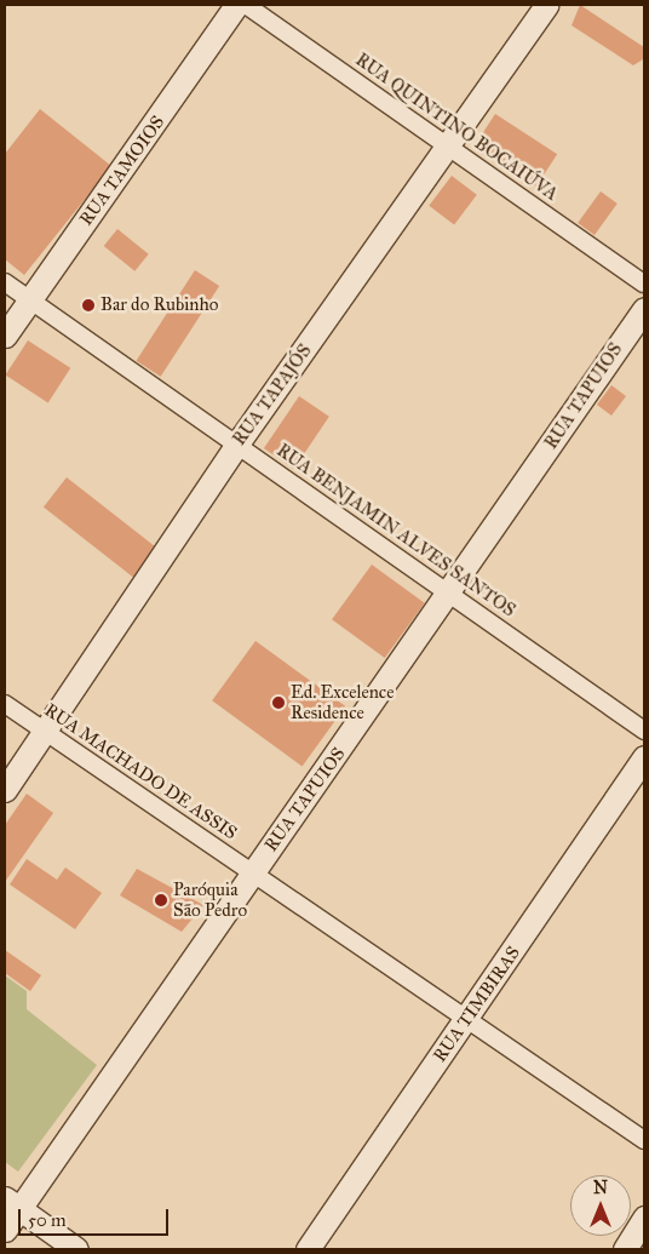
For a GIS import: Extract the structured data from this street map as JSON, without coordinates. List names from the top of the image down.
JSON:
{
  "streets": {
    "street": [
      "RUA QUINTINO BOCAIÚVA",
      "RUA TAMOIOS",
      "RUA TAPAJÓS",
      "RUA TAPUIOS",
      "RUA BENJAMIN ALVES SANTOS",
      "RUA MACHADO DE ASSIS",
      "RUA TIMBIRAS"
    ]
  },
  "crossings": [
    ["RUA QUINTINO BOCAIÚVA", "RUA TAPAJÓS"],
    ["RUA TAMOIOS", "RUA BENJAMIN ALVES SANTOS"],
    ["RUA TAPAJÓS", "RUA BENJAMIN ALVES SANTOS"],
    ["RUA TAPAJÓS", "RUA MACHADO DE ASSIS"],
    ["RUA TAPUIOS", "RUA BENJAMIN ALVES SANTOS"],
    ["RUA TAPUIOS", "RUA MACHADO DE ASSIS"],
    ["RUA MACHADO DE ASSIS", "RUA TIMBIRAS"]
  ],
  "places": ["Bar do Rubinho", "Ed. Excelence Residence", "Paróquia São Pedro"],
  "scale_bar": "50 m",
  "north": "top"
}
